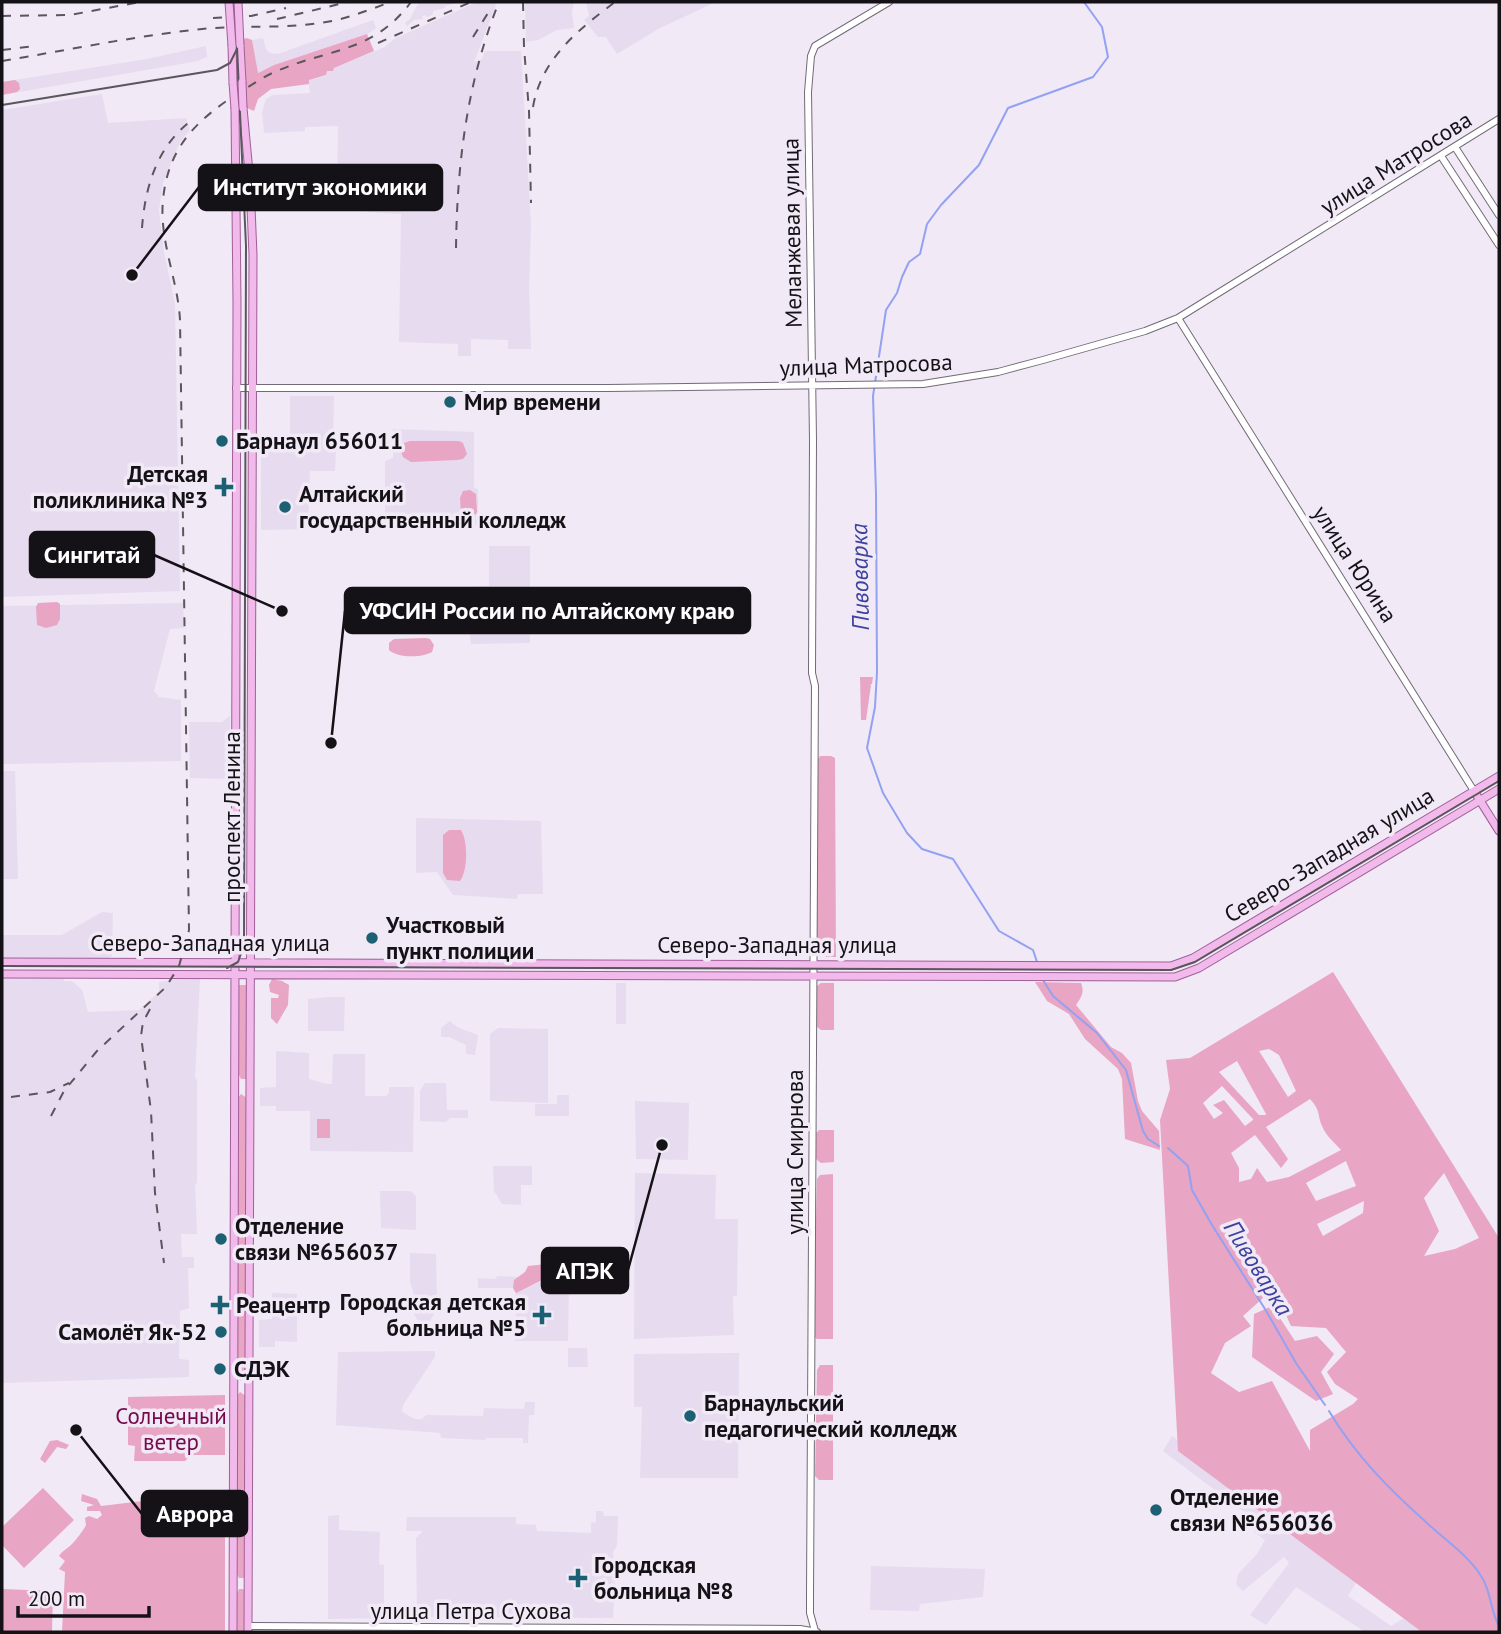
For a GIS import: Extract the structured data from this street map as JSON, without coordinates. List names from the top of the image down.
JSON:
{
  "streets": {
    "main road": ["улица Юрина", "проспект Ленина", "Северо-Западная улица"],
    "street": [
      "улица Матросова",
      "Меланжевая улица",
      "улица Смирнова",
      "улица Петра Сухова"
    ]
  },
  "crossings": [
    ["улица Матросова", "Меланжевая улица"],
    ["улица Матросова", "улица Юрина"],
    ["улица Матросова", "проспект Ленина"],
    ["Меланжевая улица", "улица Смирнова"],
    ["улица Юрина", "Северо-Западная улица"],
    ["проспект Ленина", "Северо-Западная улица"],
    ["проспект Ленина", "улица Петра Сухова"],
    ["Северо-Западная улица", "улица Смирнова"],
    ["улица Смирнова", "улица Петра Сухова"]
  ],
  "water": ["Пивоварка"],
  "parks": ["Солнечный ветер"],
  "places": {
    "other": [
      "Институт экономики",
      "Мир времени",
      "Барнаул 656011",
      "Алтайский государственный колледж",
      "Сингитай",
      "УФСИН России по Алтайскому краю",
      "Участковый пункт полиции",
      "АПЭК",
      "Отделение связи №656037",
      "Самолёт Як-52",
      "СДЭК",
      "Барнаульский педагогический колледж",
      "Аврора",
      "Отделение связи №656036"
    ],
    "health": [
      "Детская поликлиника №3",
      "Реацентр",
      "Городская детская больница №5",
      "Городская больница №8"
    ]
  },
  "scale_bar": "200 m"
}
